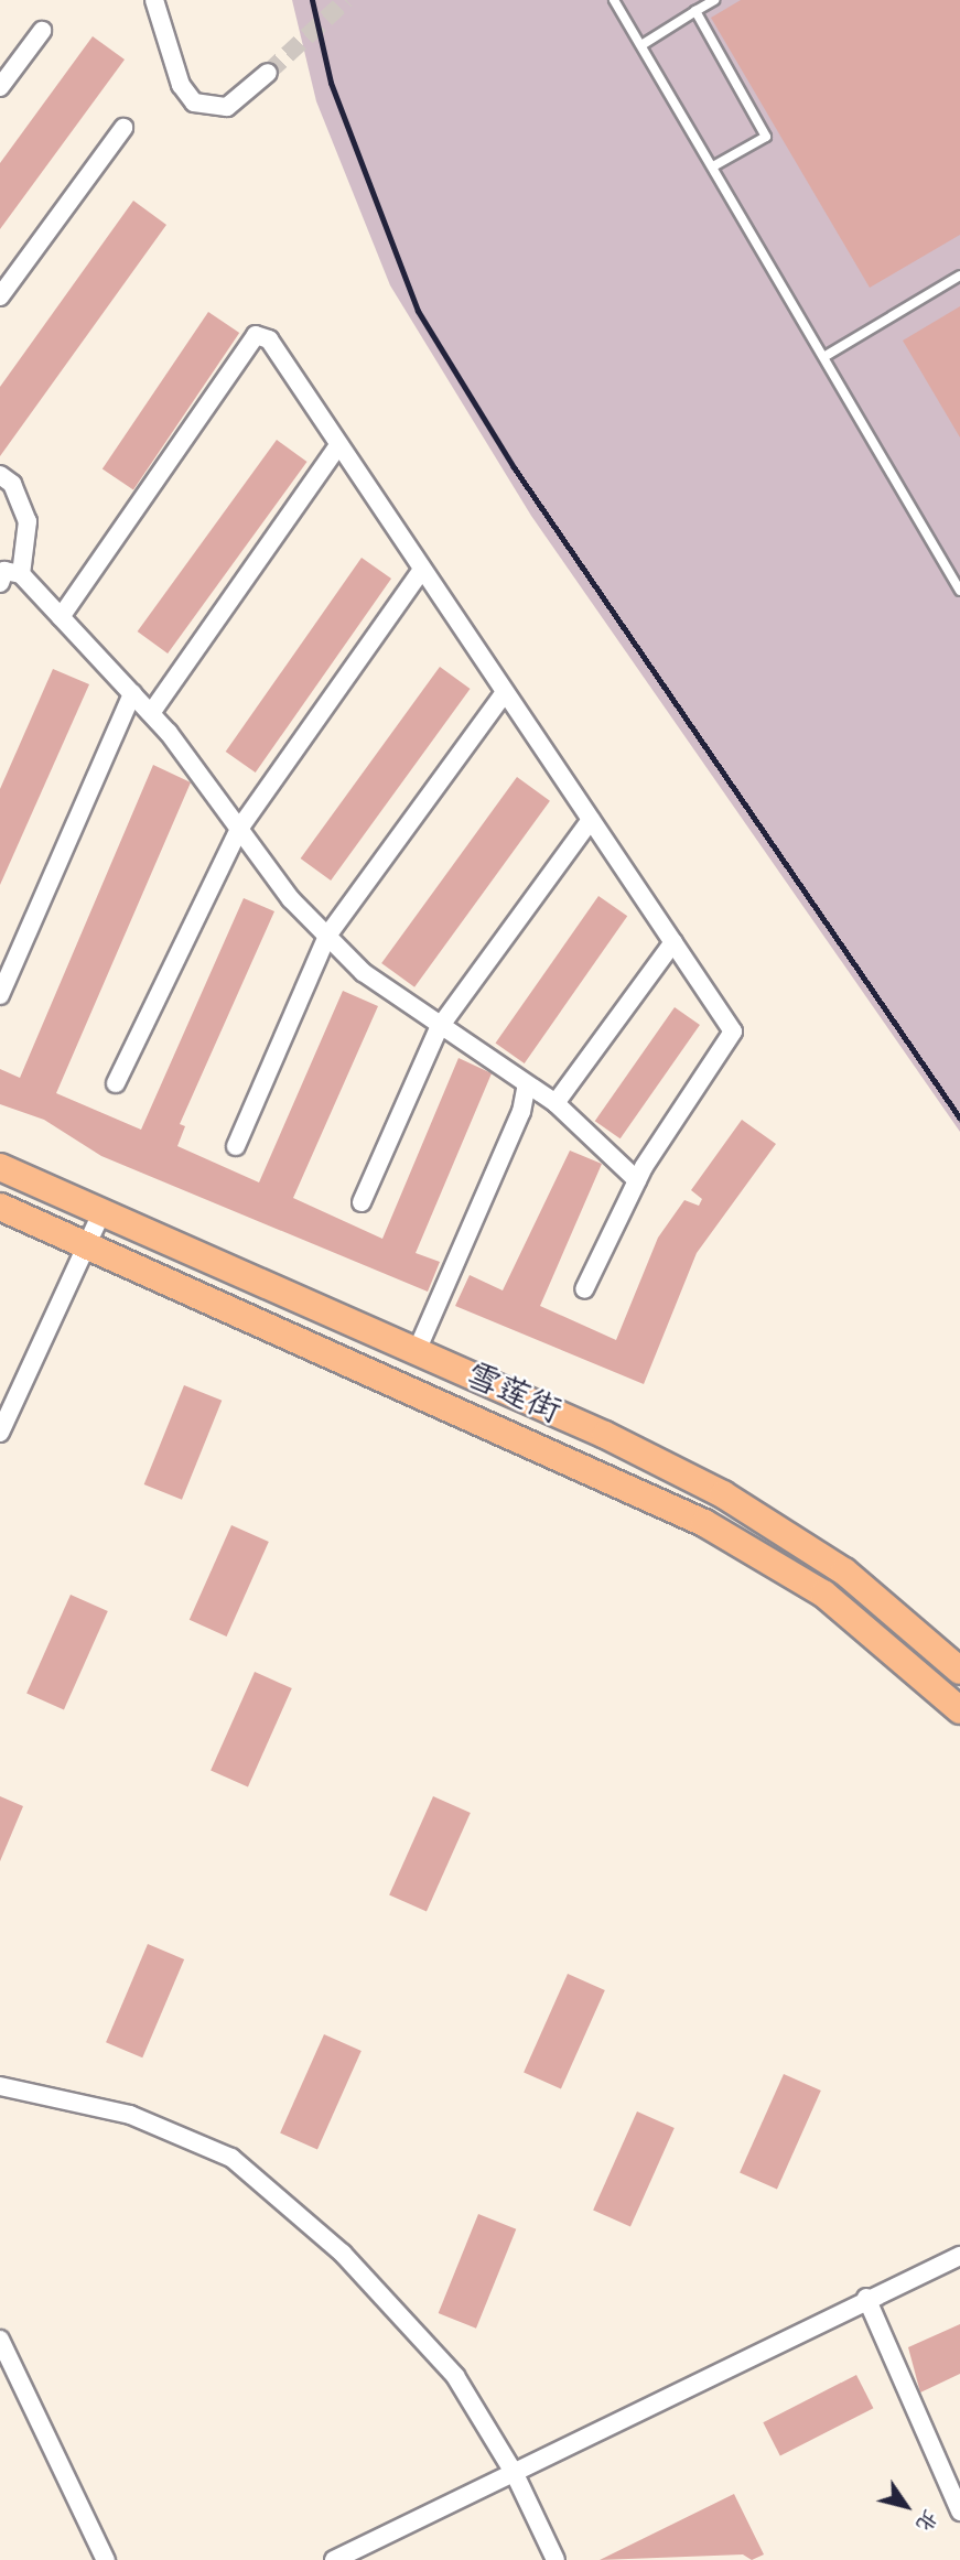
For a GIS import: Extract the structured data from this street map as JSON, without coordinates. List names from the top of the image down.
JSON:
{
  "streets": {
    "main road": ["雪莲街"]
  },
  "north": "bottom right"
}
